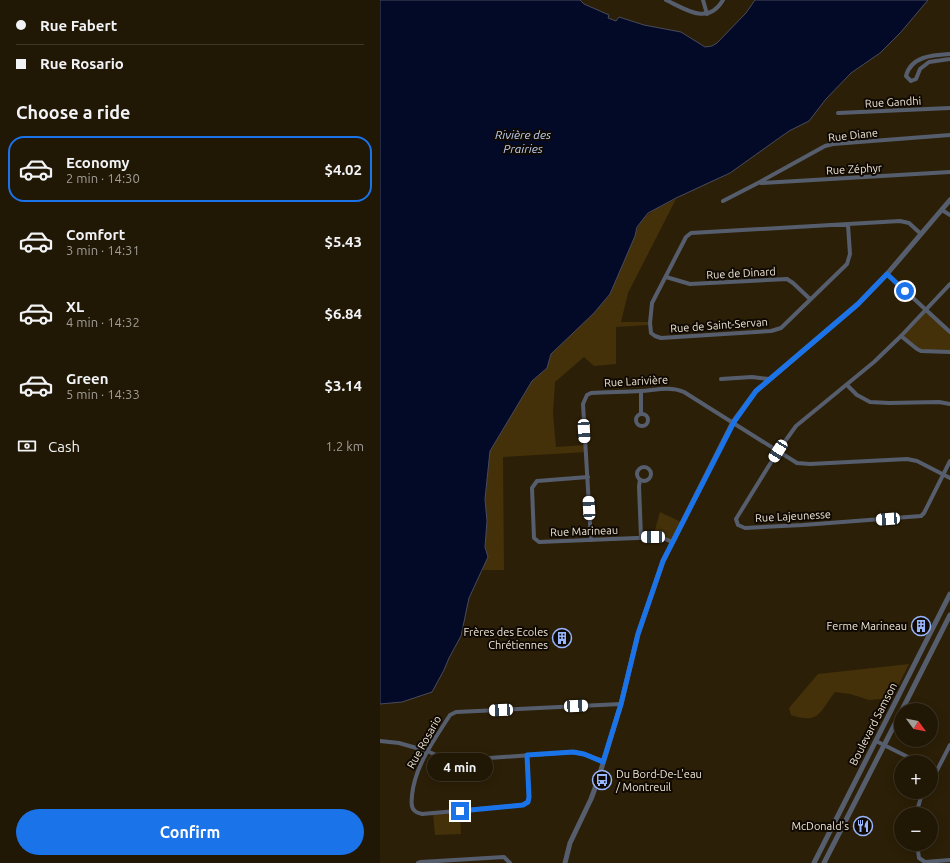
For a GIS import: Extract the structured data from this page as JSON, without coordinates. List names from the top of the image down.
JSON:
{
  "streets": {
    "street": [
      "Rue Gandhi",
      "Rue Diane",
      "Rue Zéphyr",
      "Rue de Dinard",
      "Rue de Saint-Servan",
      "Rue Larivière",
      "Rue Lajeunesse",
      "Rue Marineau",
      "Boulevard Samson",
      "Rue Rosario"
    ]
  },
  "crossings": [
    ["Rue Diane", "Rue Zéphyr"],
    ["Rue de Dinard", "Rue de Saint-Servan"],
    ["Rue Larivière", "Rue Lajeunesse"],
    ["Rue Larivière", "Rue Marineau"]
  ],
  "water": ["Rivière des Prairies"],
  "places": {
    "building": ["Ferme Marineau", "Frères des Ecoles Chrétiennes"],
    "bus stop": ["Du Bord-De-L'eau / Montreuil"],
    "restaurant": ["McDonald's"]
  },
  "north": "bottom right",
  "page": {
    "banner": ["Rue Fabert", "Rue Rosario"],
    "heading": "Choose a ride",
    "list": [
      {
        "name": "Economy",
        "note": "2 min · 14:30",
        "value": "$4.02"
      },
      {
        "name": "Comfort",
        "note": "3 min · 14:31",
        "value": "$5.43"
      },
      {
        "name": "XL",
        "note": "4 min · 14:32",
        "value": "$6.84"
      },
      {
        "name": "Green",
        "note": "5 min · 14:33",
        "value": "$3.14"
      }
    ],
    "pay": ["Cash", "1.2 km"],
    "map_buttons": ["+", "−"],
    "bubble": "4 min",
    "buttons": "Confirm"
  }
}
